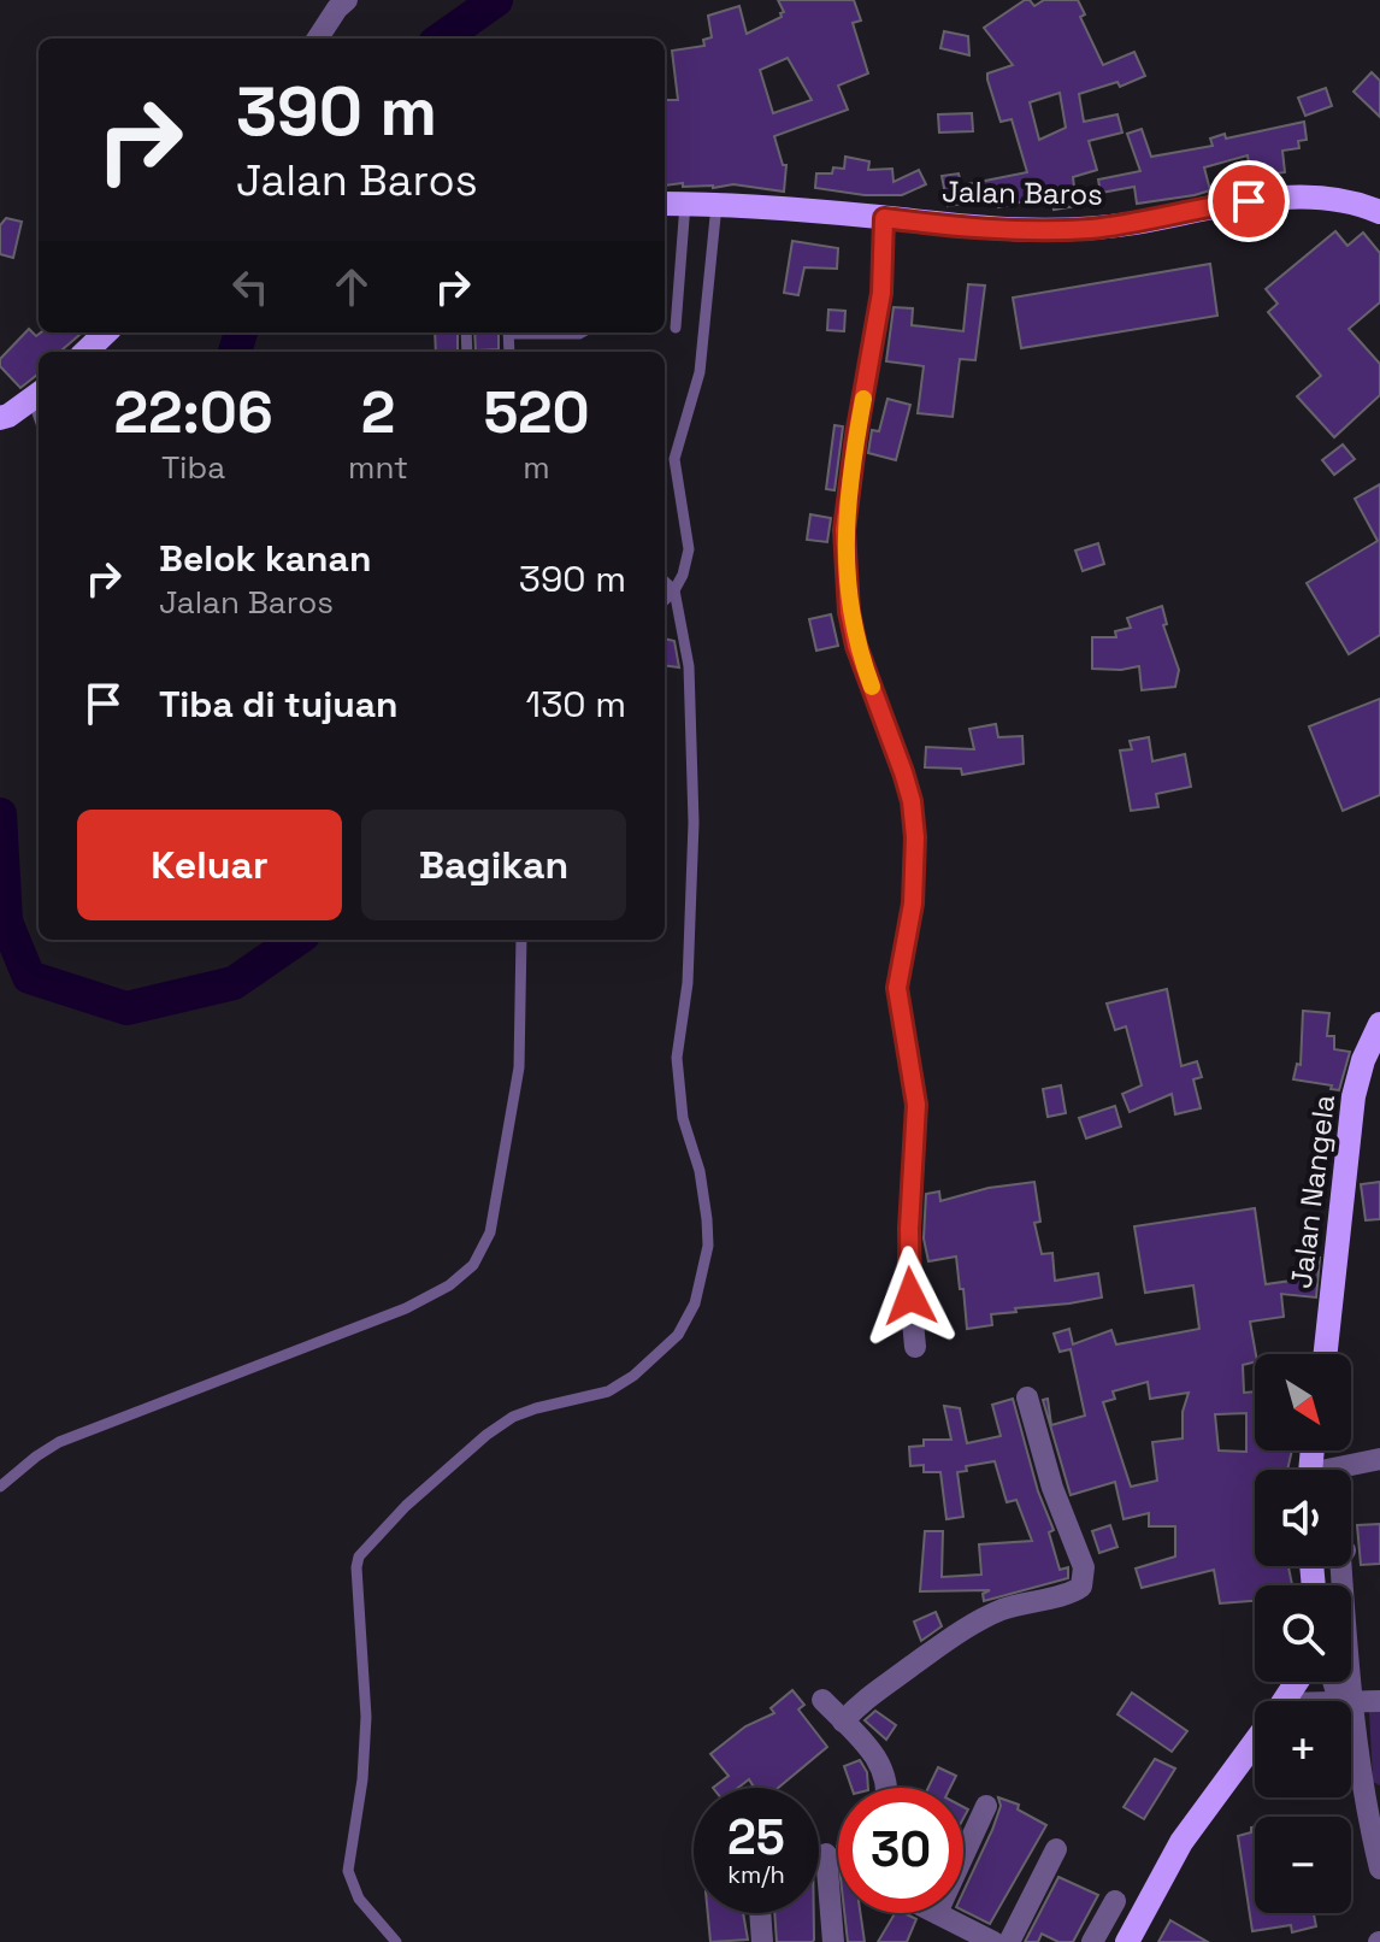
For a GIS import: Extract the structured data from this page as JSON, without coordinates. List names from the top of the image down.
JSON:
{
  "streets": {
    "main road": ["Jalan Baros", "Jalan Nangela"]
  },
  "north": "bottom right",
  "page": {
    "turn": ["390 m", "Jalan Baros"],
    "eta": [
      "22:06",
      "Tiba",
      "2",
      "mnt",
      "520",
      "m"
    ],
    "list": [
      {
        "name": "Belok kanan",
        "note": "Jalan Baros",
        "value": "390 m"
      },
      {
        "name": "Tiba di tujuan",
        "value": "130 m"
      }
    ],
    "buttons": ["Keluar", "Bagikan"],
    "map_buttons": ["+", "−"],
    "speed": "25 km/h",
    "limit": "30"
  }
}
